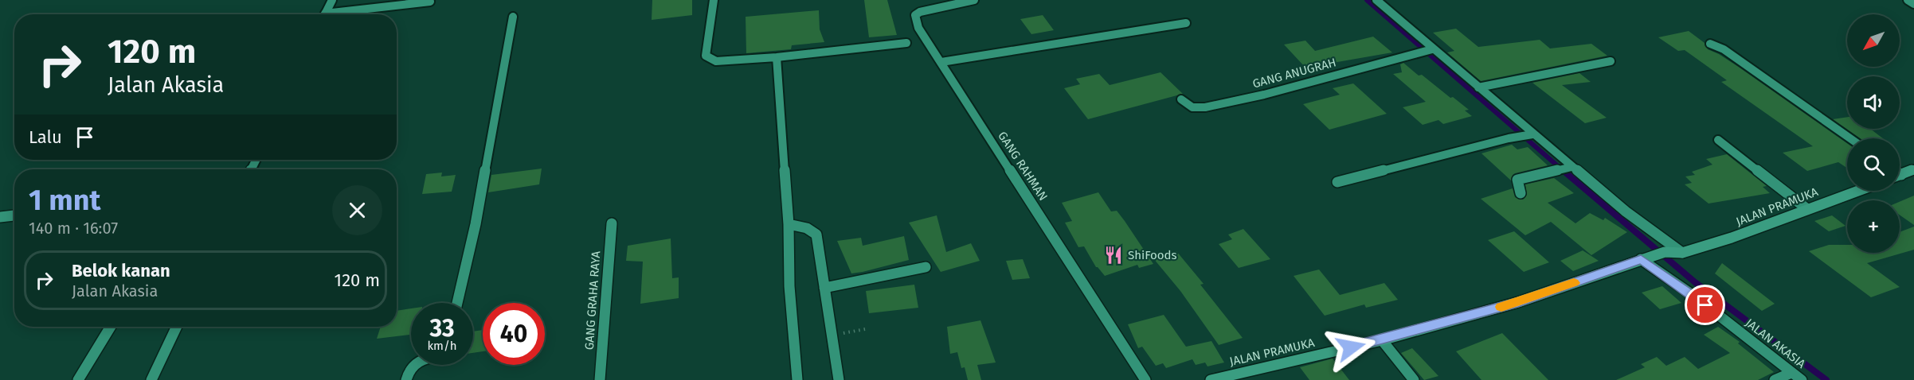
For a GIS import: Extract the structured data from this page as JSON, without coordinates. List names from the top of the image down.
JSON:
{
  "streets": {
    "street": [
      "GANG ANUGRAH",
      "GANG RAHMAN",
      "JALAN PRAMUKA",
      "GANG GRAHA RAYA",
      "JALAN AKASIA"
    ]
  },
  "crossings": [
    ["JALAN PRAMUKA", "JALAN AKASIA"]
  ],
  "places": {
    "restaurant": ["ShiFoods"]
  },
  "north": "bottom left",
  "page": {
    "map_buttons": "+",
    "turn": ["120 m", "Jalan Akasia"],
    "then": "Lalu",
    "heading": ["1 mnt", "140 m · 16:07"],
    "list": [
      {
        "name": "Belok kanan",
        "note": "Jalan Akasia",
        "value": "120 m"
      }
    ],
    "speed": "33 km/h",
    "limit": "40"
  }
}
